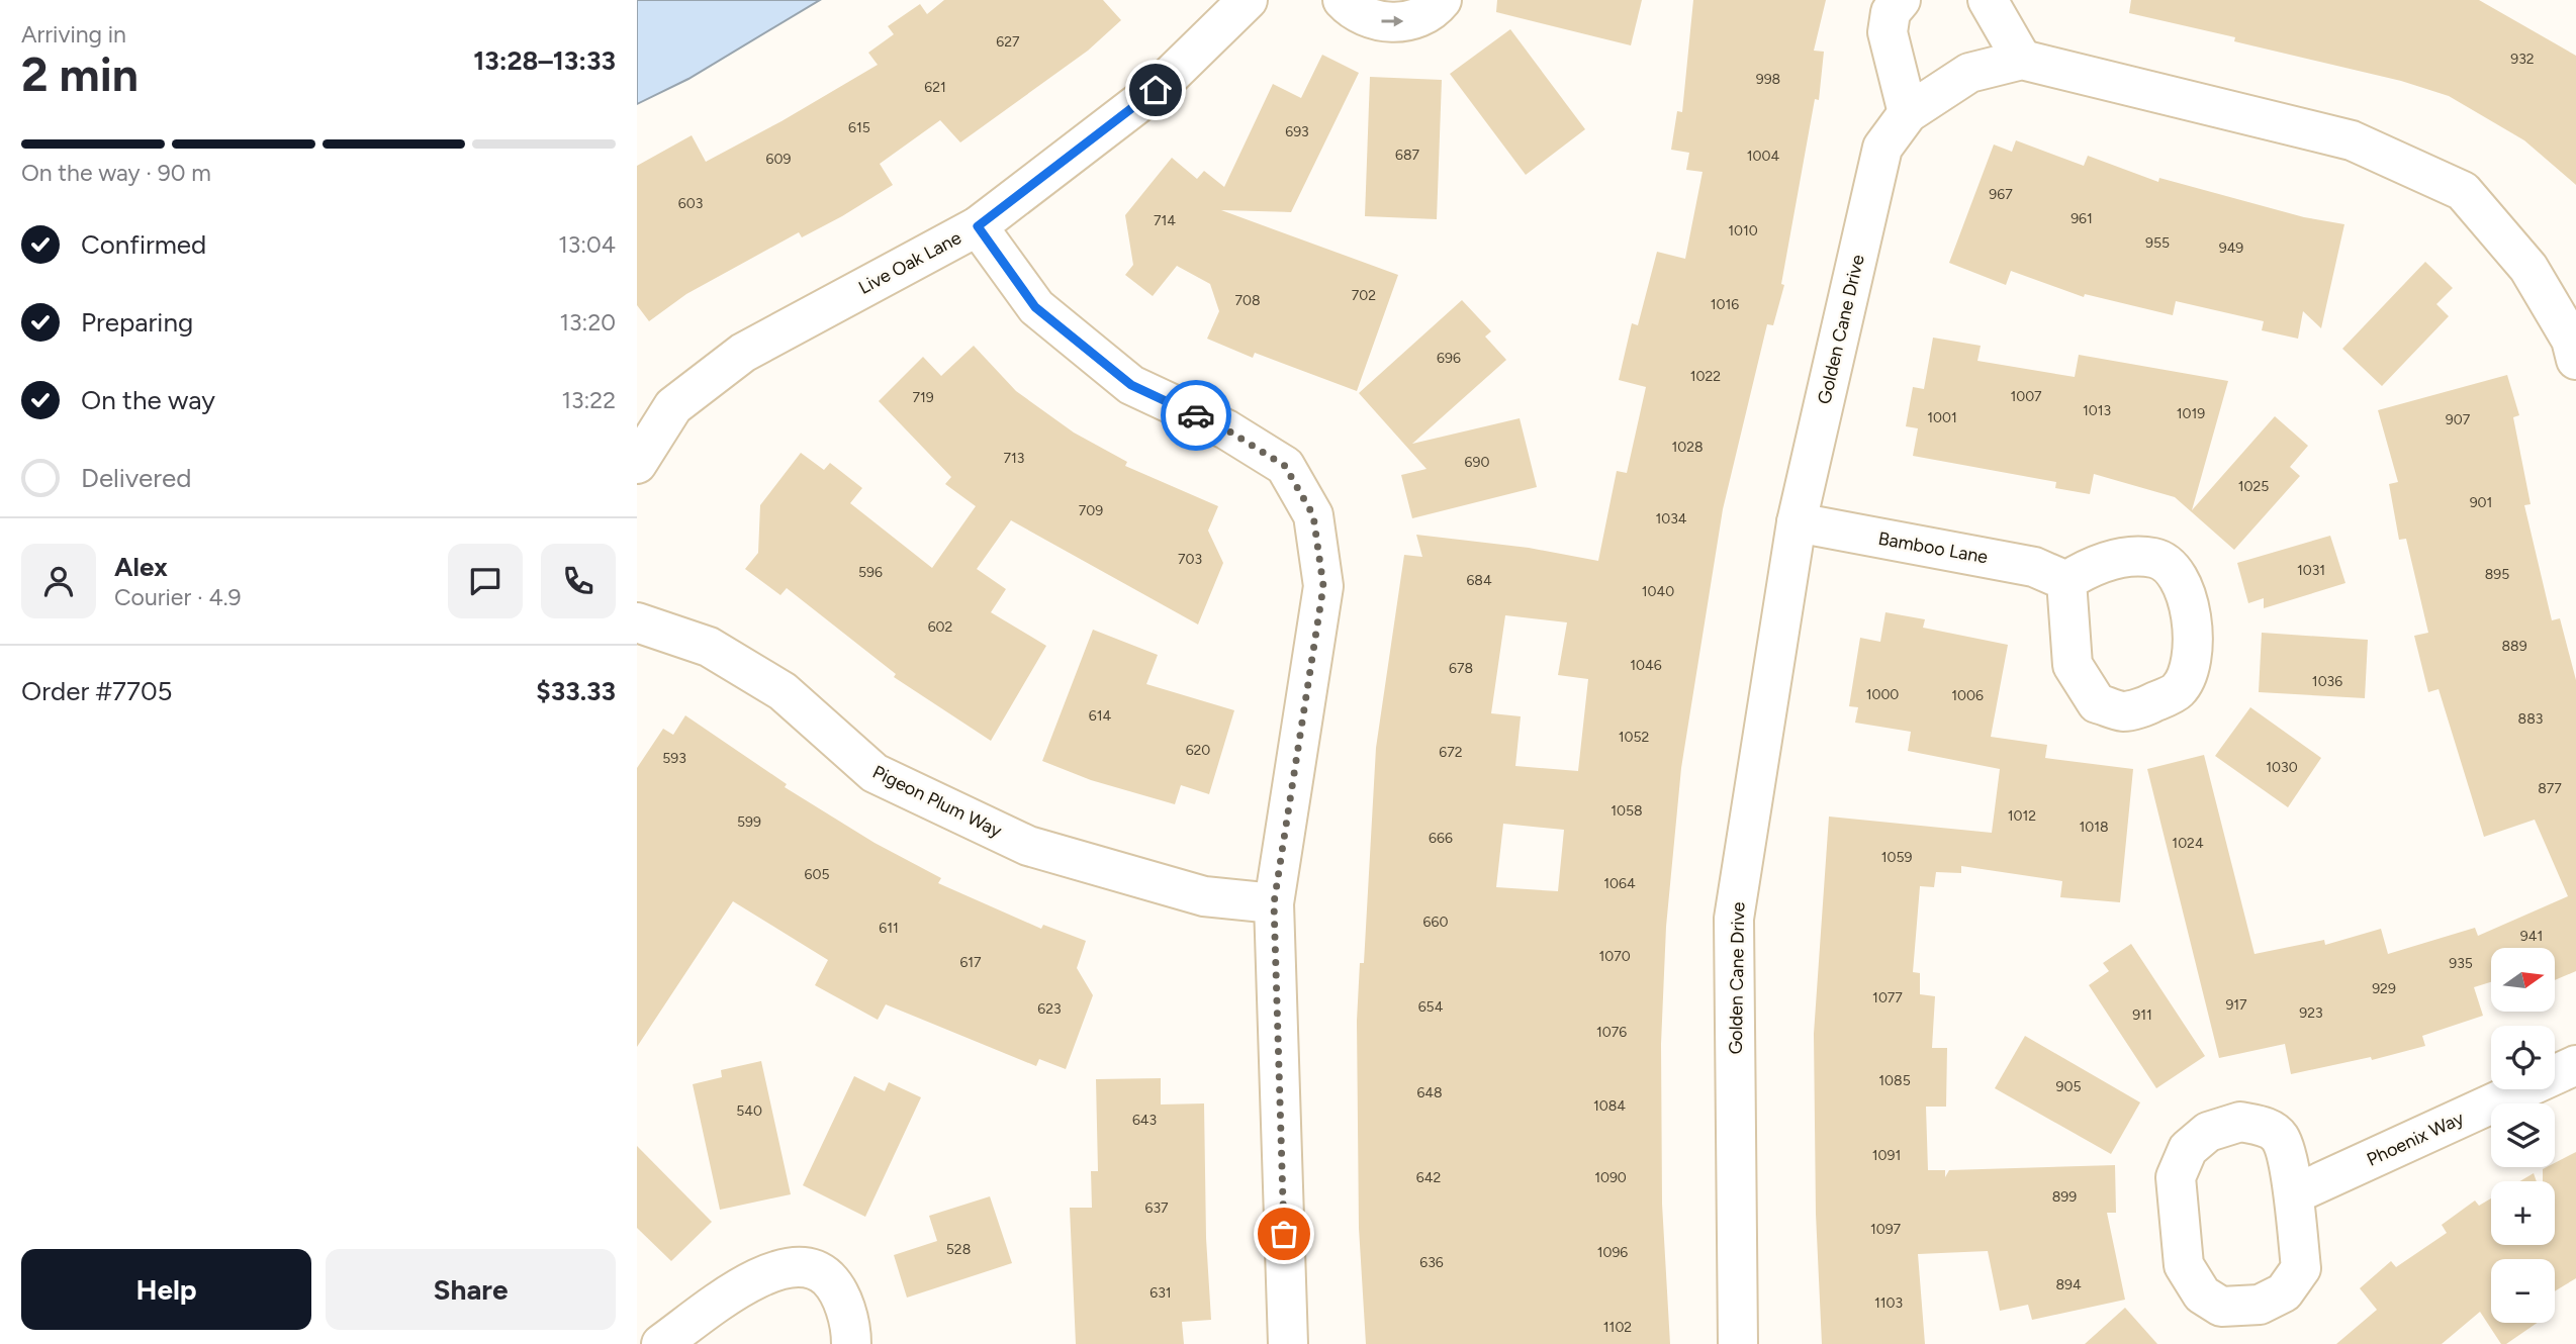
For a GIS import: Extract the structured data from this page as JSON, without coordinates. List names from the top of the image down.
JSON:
{
  "streets": {
    "street": [
      "Live Oak Lane",
      "Golden Cane Drive",
      "Bamboo Lane",
      "Pigeon Plum Way",
      "Phoenix Way"
    ]
  },
  "crossings": [
    ["Golden Cane Drive", "Bamboo Lane"]
  ],
  "house_numbers": [
    "627",
    "932",
    "998",
    "621",
    "615",
    "693",
    "687",
    "1004",
    "609",
    "967",
    "603",
    "961",
    "714",
    "1010",
    "955",
    "949",
    "702",
    "708",
    "1016",
    "696",
    "1022",
    "1007",
    "719",
    "1013",
    "1019",
    "1001",
    "907",
    "1028",
    "713",
    "690",
    "1025",
    "901",
    "709",
    "1034",
    "703",
    "1031",
    "596",
    "895",
    "684",
    "1040",
    "602",
    "889",
    "1046",
    "678",
    "1036",
    "1000",
    "1006",
    "614",
    "883",
    "1052",
    "620",
    "672",
    "593",
    "1030",
    "877",
    "1058",
    "1012",
    "599",
    "1018",
    "666",
    "1024",
    "1059",
    "605",
    "1064",
    "660",
    "611",
    "941",
    "1070",
    "617",
    "935",
    "929",
    "1077",
    "917",
    "654",
    "623",
    "923",
    "911",
    "1076",
    "1085",
    "905",
    "648",
    "1084",
    "540",
    "643",
    "1091",
    "642",
    "1090",
    "899",
    "637",
    "1097",
    "528",
    "1096",
    "636",
    "894",
    "631",
    "1103",
    "1102"
  ],
  "north": "right",
  "page": {
    "heading": ["2 min", "Arriving in", "13:28–13:33"],
    "panel": [
      "Alex",
      "Courier · 4.9",
      "Order #7705",
      "$33.33"
    ],
    "bar": "On the way · 90 m",
    "list": [
      ["Confirmed", "13:04"],
      ["Preparing", "13:20"],
      ["On the way", "13:22"],
      "Delivered"
    ],
    "map_buttons": ["+", "−"],
    "buttons": ["Help", "Share"]
  }
}
